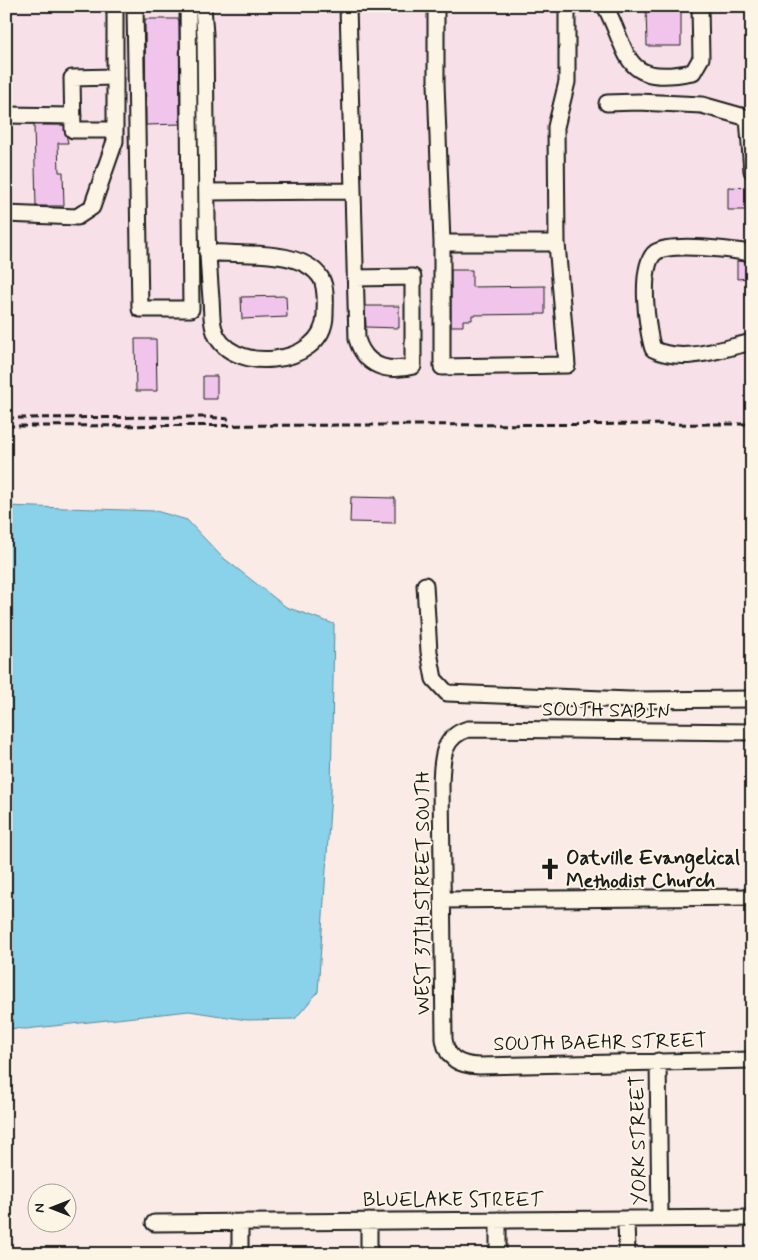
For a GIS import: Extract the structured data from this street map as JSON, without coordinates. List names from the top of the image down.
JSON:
{
  "streets": {
    "street": [
      "SOUTH SABIN",
      "WEST 37TH STREET SOUTH",
      "SOUTH BAEHR STREET",
      "YORK STREET",
      "BLUELAKE STREET"
    ]
  },
  "crossings": [
    ["SOUTH SABIN", "WEST 37TH STREET SOUTH"],
    ["WEST 37TH STREET SOUTH", "SOUTH BAEHR STREET"],
    ["SOUTH BAEHR STREET", "YORK STREET"],
    ["YORK STREET", "BLUELAKE STREET"]
  ],
  "places": {
    "church": ["Oatville Evangelical Methodist Church"]
  },
  "north": "left"
}
